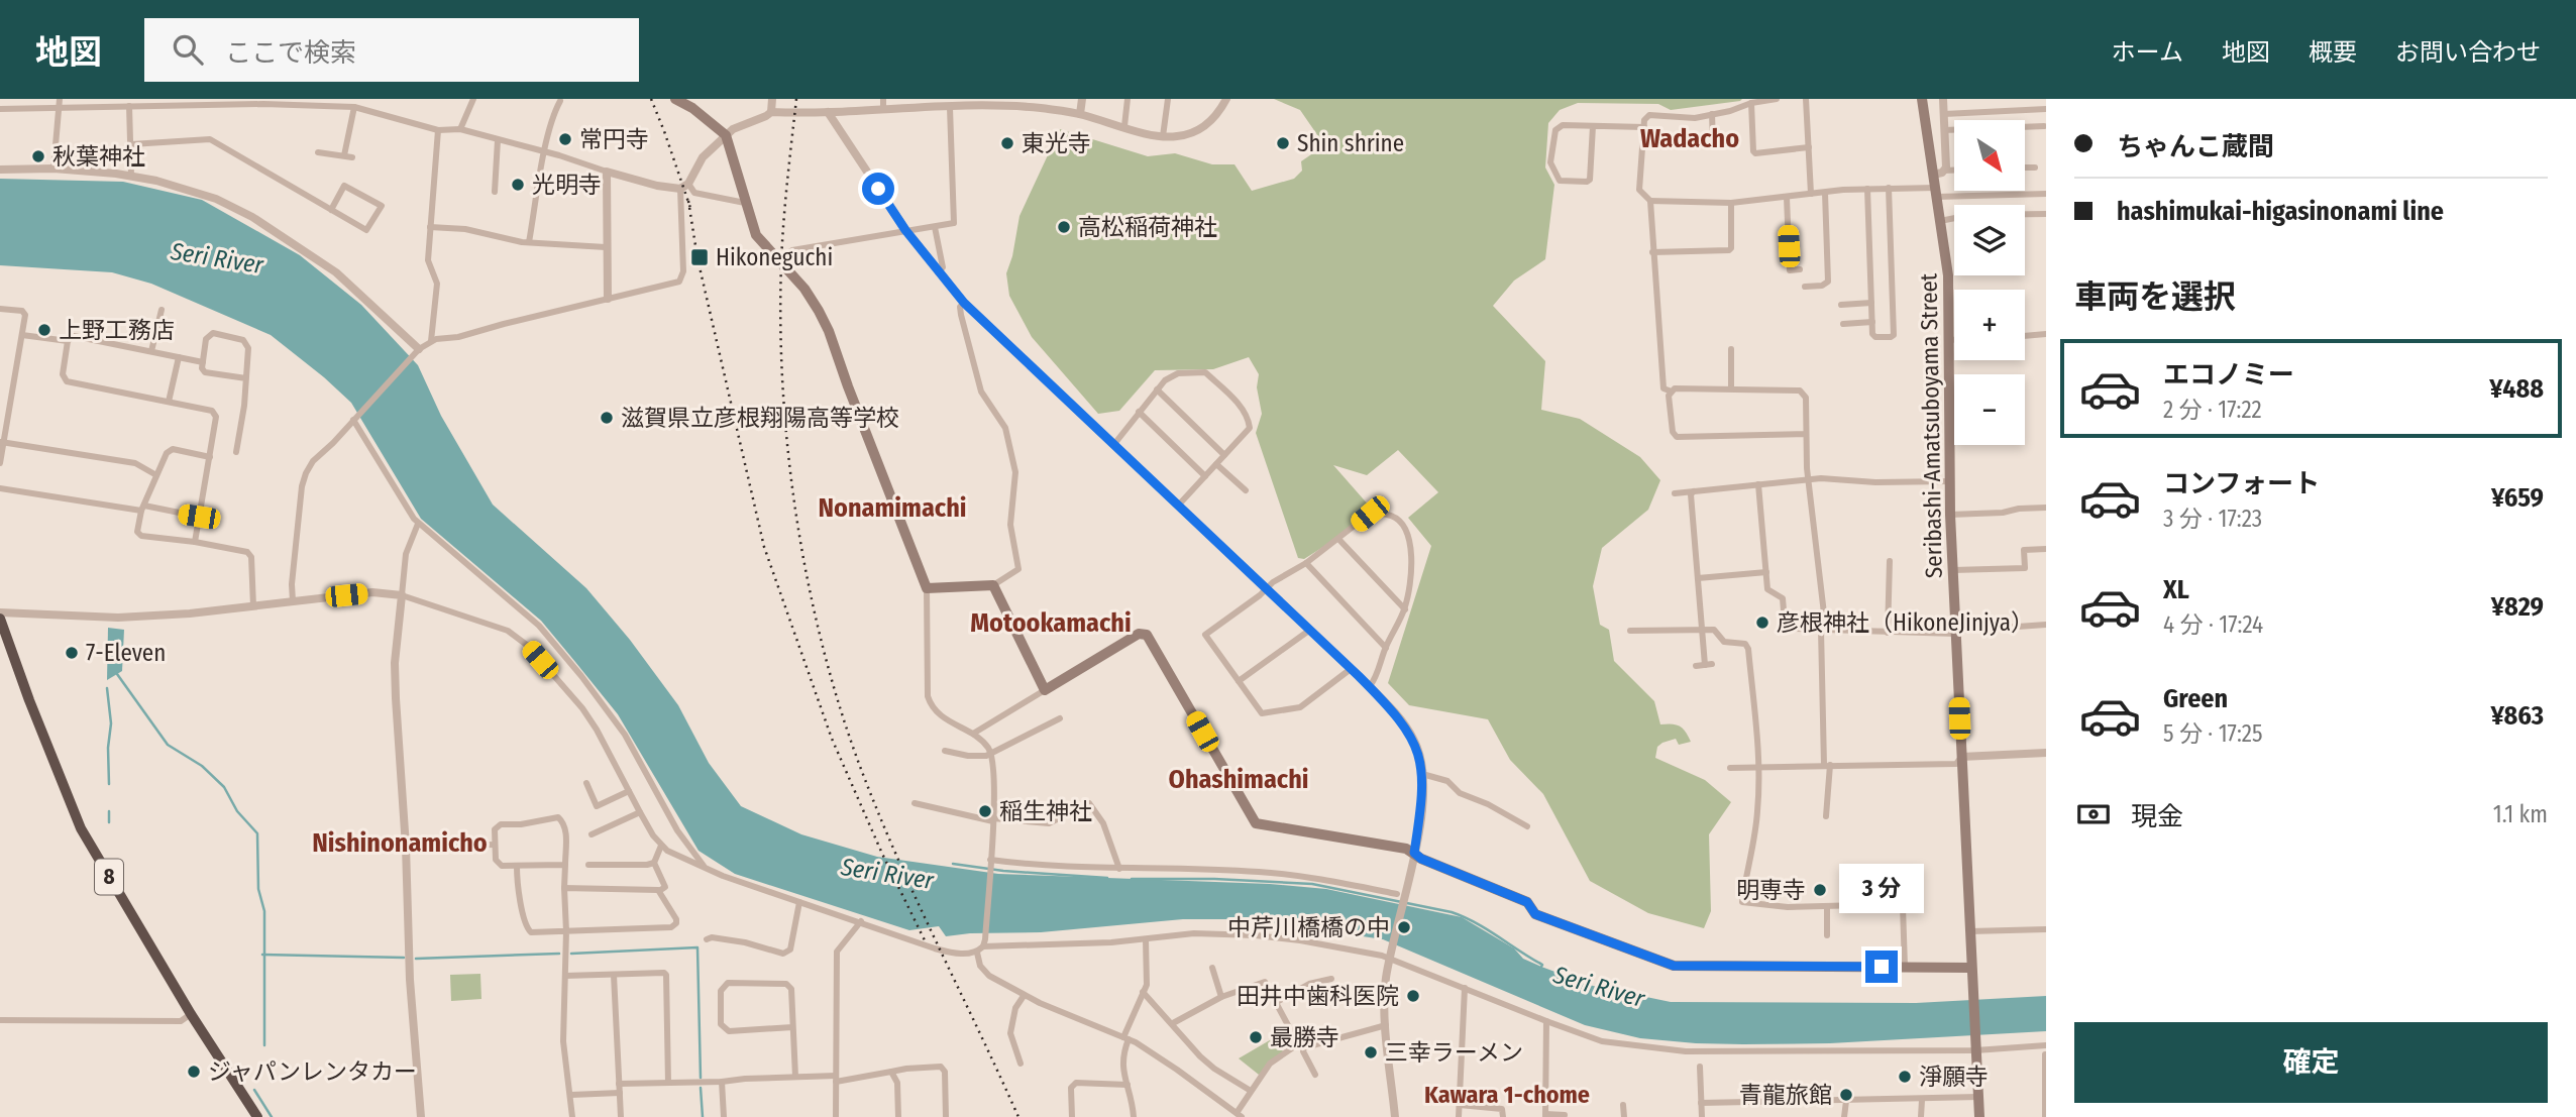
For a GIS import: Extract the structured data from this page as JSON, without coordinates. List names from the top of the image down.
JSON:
{
  "streets": {
    "highway": ["8"],
    "main road": ["Seribashi-Amatsuboyama Street"]
  },
  "districts": [
    "Wadacho",
    "Nonamimachi",
    "Motookamachi",
    "Ohashimachi",
    "Nishinonamicho",
    "Kawara 1-chome"
  ],
  "water": ["Seri River"],
  "places": {
    "other": [
      "常円寺",
      "東光寺",
      "Shin shrine",
      "秋葉神社",
      "光明寺",
      "高松稲荷神社",
      "上野工務店",
      "滋賀県立彦根翔陽高等学校",
      "彦根神社（HikoneJinjya）",
      "7-Eleven",
      "稲生神社",
      "明専寺",
      "中芹川橋橋の中",
      "田井中歯科医院",
      "最勝寺",
      "三幸ラーメン",
      "ジャパンレンタカー",
      "淨願寺",
      "青龍旅館"
    ],
    "transit": ["Hikoneguchi"]
  },
  "north": "bottom right",
  "page": {
    "header": "地図",
    "search": "ここで検索",
    "nav": [
      "ホーム",
      "地図",
      "概要",
      "お問い合わせ"
    ],
    "banner": ["ちゃんこ蔵間", "hashimukai-higasinonami line"],
    "map_buttons": ["+", "−"],
    "heading": "車両を選択",
    "list": [
      {
        "name": "エコノミー",
        "note": "2 分 · 17:22",
        "value": "¥488"
      },
      {
        "name": "コンフォート",
        "note": "3 分 · 17:23",
        "value": "¥659"
      },
      {
        "name": "XL",
        "note": "4 分 · 17:24",
        "value": "¥829"
      },
      {
        "name": "Green",
        "note": "5 分 · 17:25",
        "value": "¥863"
      }
    ],
    "pay": ["現金", "1.1 km"],
    "bubble": "3 分",
    "buttons": "確定"
  }
}
